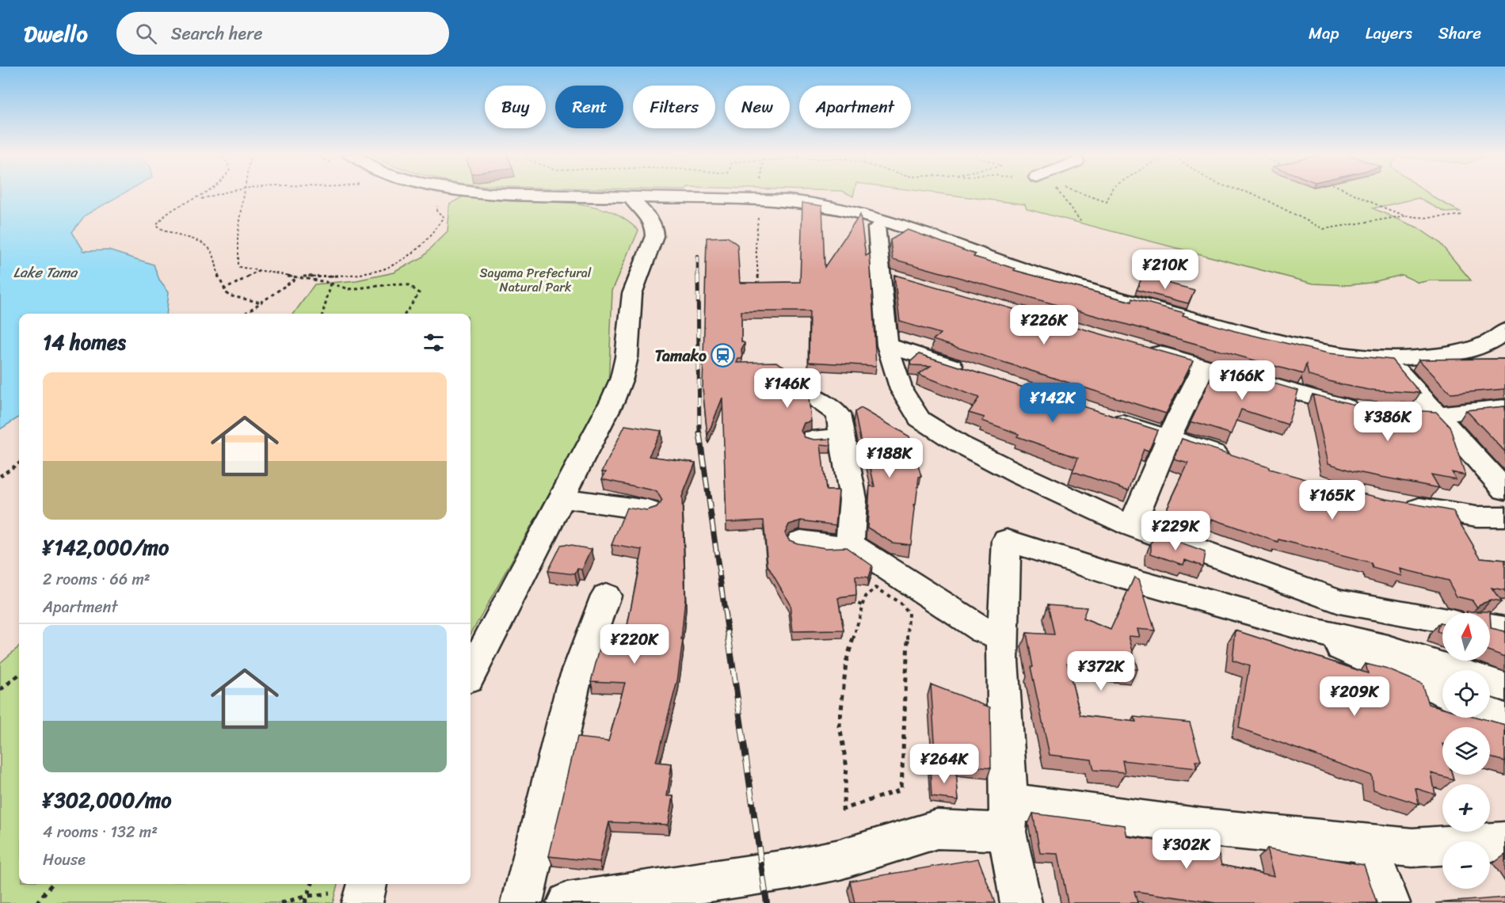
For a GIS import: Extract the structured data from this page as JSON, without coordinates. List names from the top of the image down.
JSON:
{
  "water": ["Lake Tama"],
  "parks": ["Sayama Prefectural Natural Park"],
  "places": {
    "station": ["Tamako"]
  },
  "north": "top",
  "page": {
    "header": "Dwello",
    "search": "Search here",
    "nav": ["Map", "Layers", "Share"],
    "chip": [
      "Buy",
      "Rent",
      "Filters",
      "New",
      "Apartment"
    ],
    "price": [
      "¥210K",
      "¥226K",
      "¥166K",
      "¥146K",
      "¥142K",
      "¥386K",
      "¥188K",
      "¥165K",
      "¥229K",
      "¥220K",
      "¥372K",
      "¥209K",
      "¥264K",
      "¥302K"
    ],
    "heading": "14 homes",
    "list": [
      {
        "name": "¥142,000/mo",
        "note": "2 rooms · 66 m² · Apartment"
      },
      {
        "name": "¥302,000/mo",
        "note": "4 rooms · 132 m² · House"
      }
    ],
    "map_buttons": ["+", "−"]
  }
}
